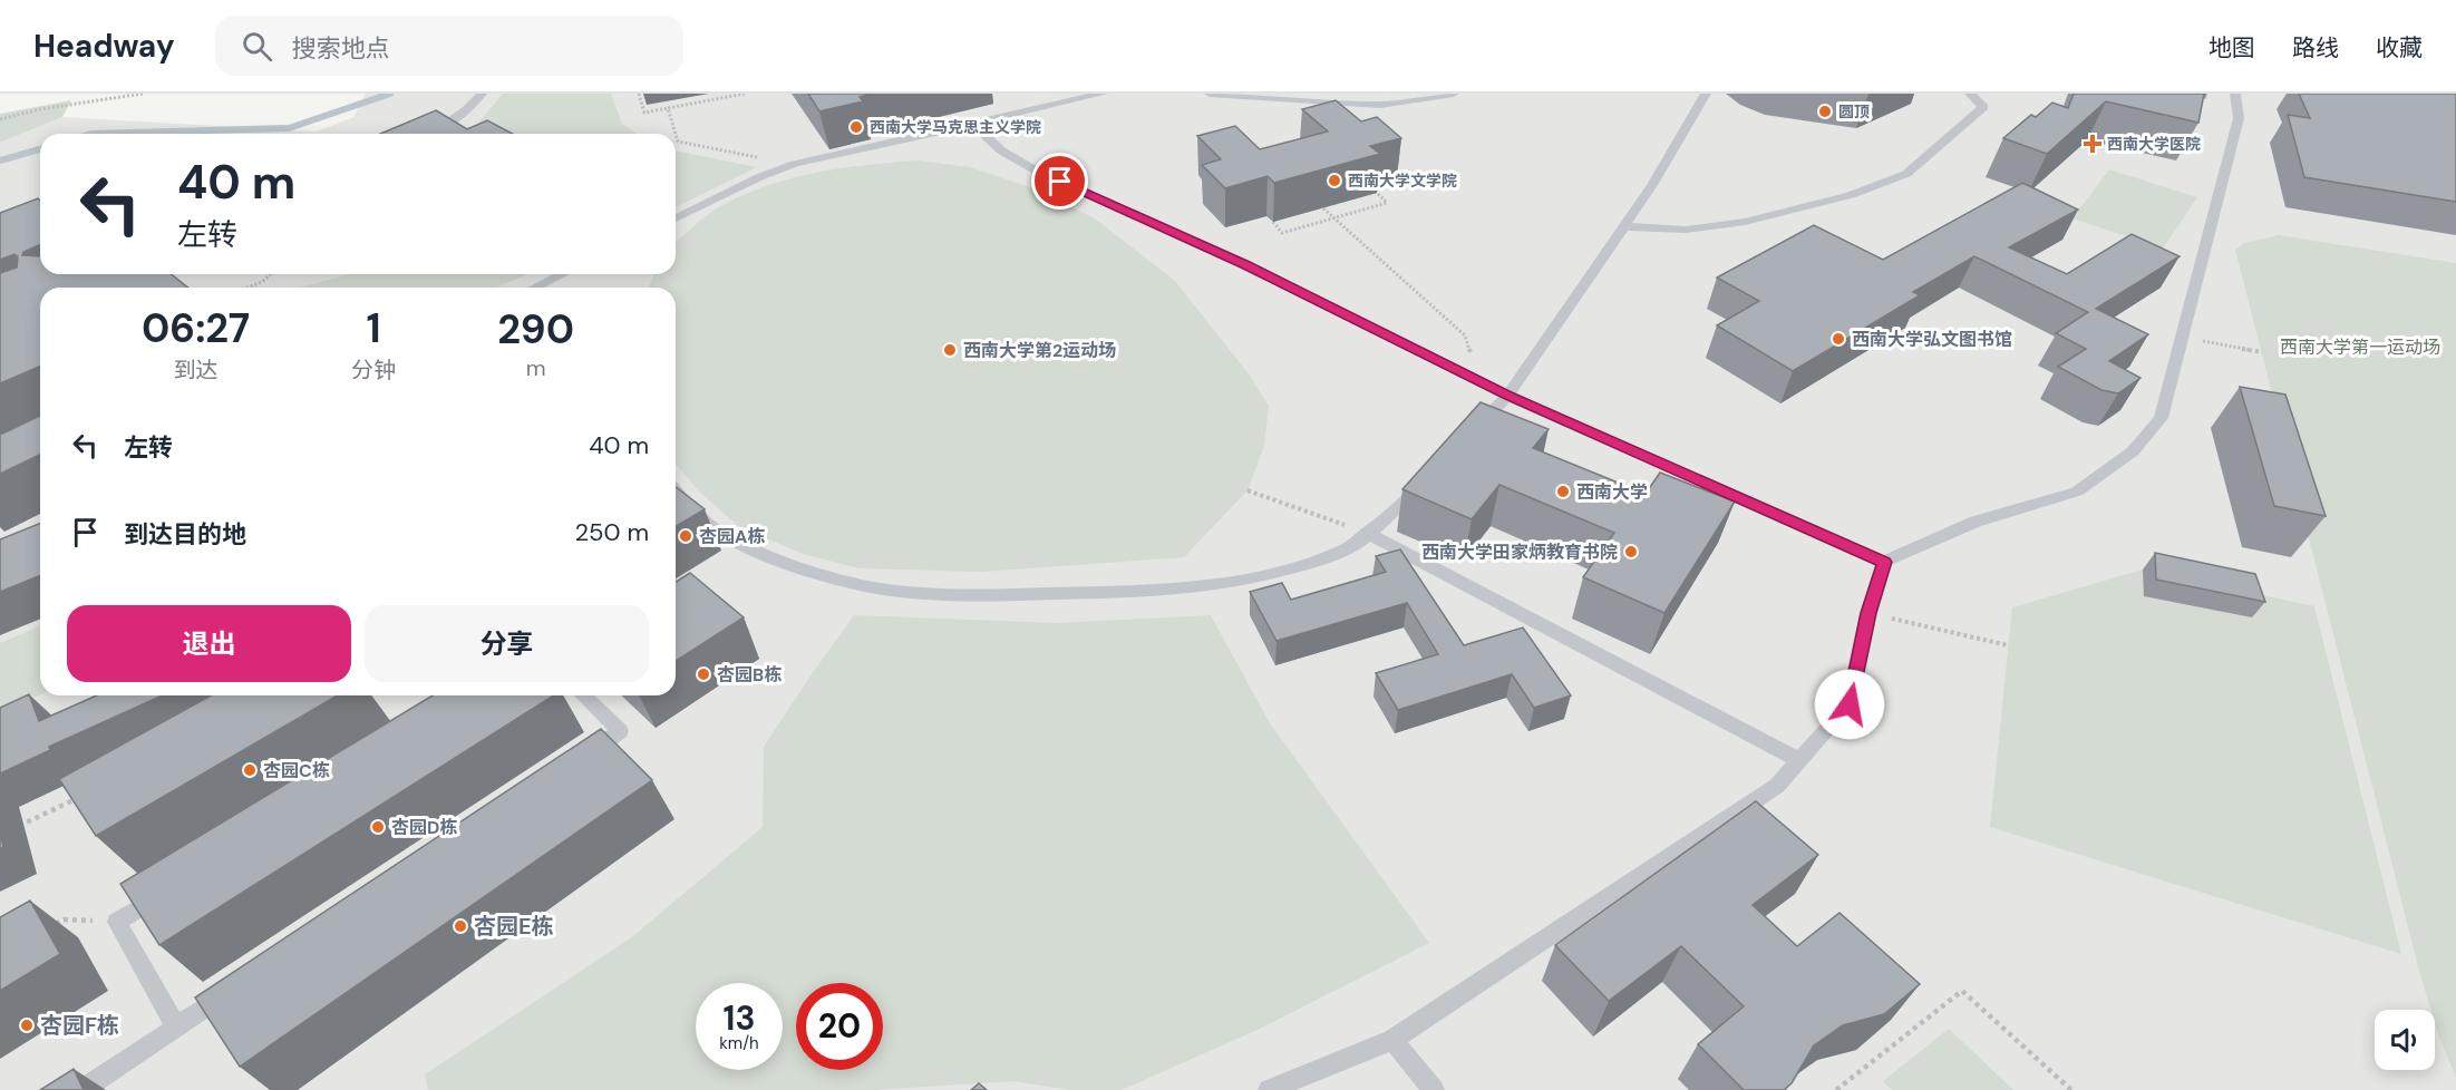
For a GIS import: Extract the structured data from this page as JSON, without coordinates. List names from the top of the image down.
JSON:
{
  "parks": ["西南大学第一运动场"],
  "places": {
    "other": [
      "圆顶",
      "西南大学马克思主义学院",
      "西南大学文学院",
      "西南大学弘文图书馆",
      "西南大学第2运动场",
      "西南大学",
      "杏园A栋",
      "西南大学田家炳教育书院",
      "杏园B栋",
      "杏园C栋",
      "杏园D栋",
      "杏园E栋",
      "杏园F栋"
    ],
    "health": ["西南大学医院"]
  },
  "page": {
    "header": "Headway",
    "search": "搜索地点",
    "nav": ["地图", "路线", "收藏"],
    "turn": ["40 m", "左转"],
    "eta": [
      "06:27",
      "到达",
      "1",
      "分钟",
      "290",
      "m"
    ],
    "list": [
      {
        "name": "左转",
        "value": "40 m"
      },
      {
        "name": "到达目的地",
        "value": "250 m"
      }
    ],
    "buttons": ["退出", "分享"],
    "speed": "13 km/h",
    "limit": "20"
  }
}
